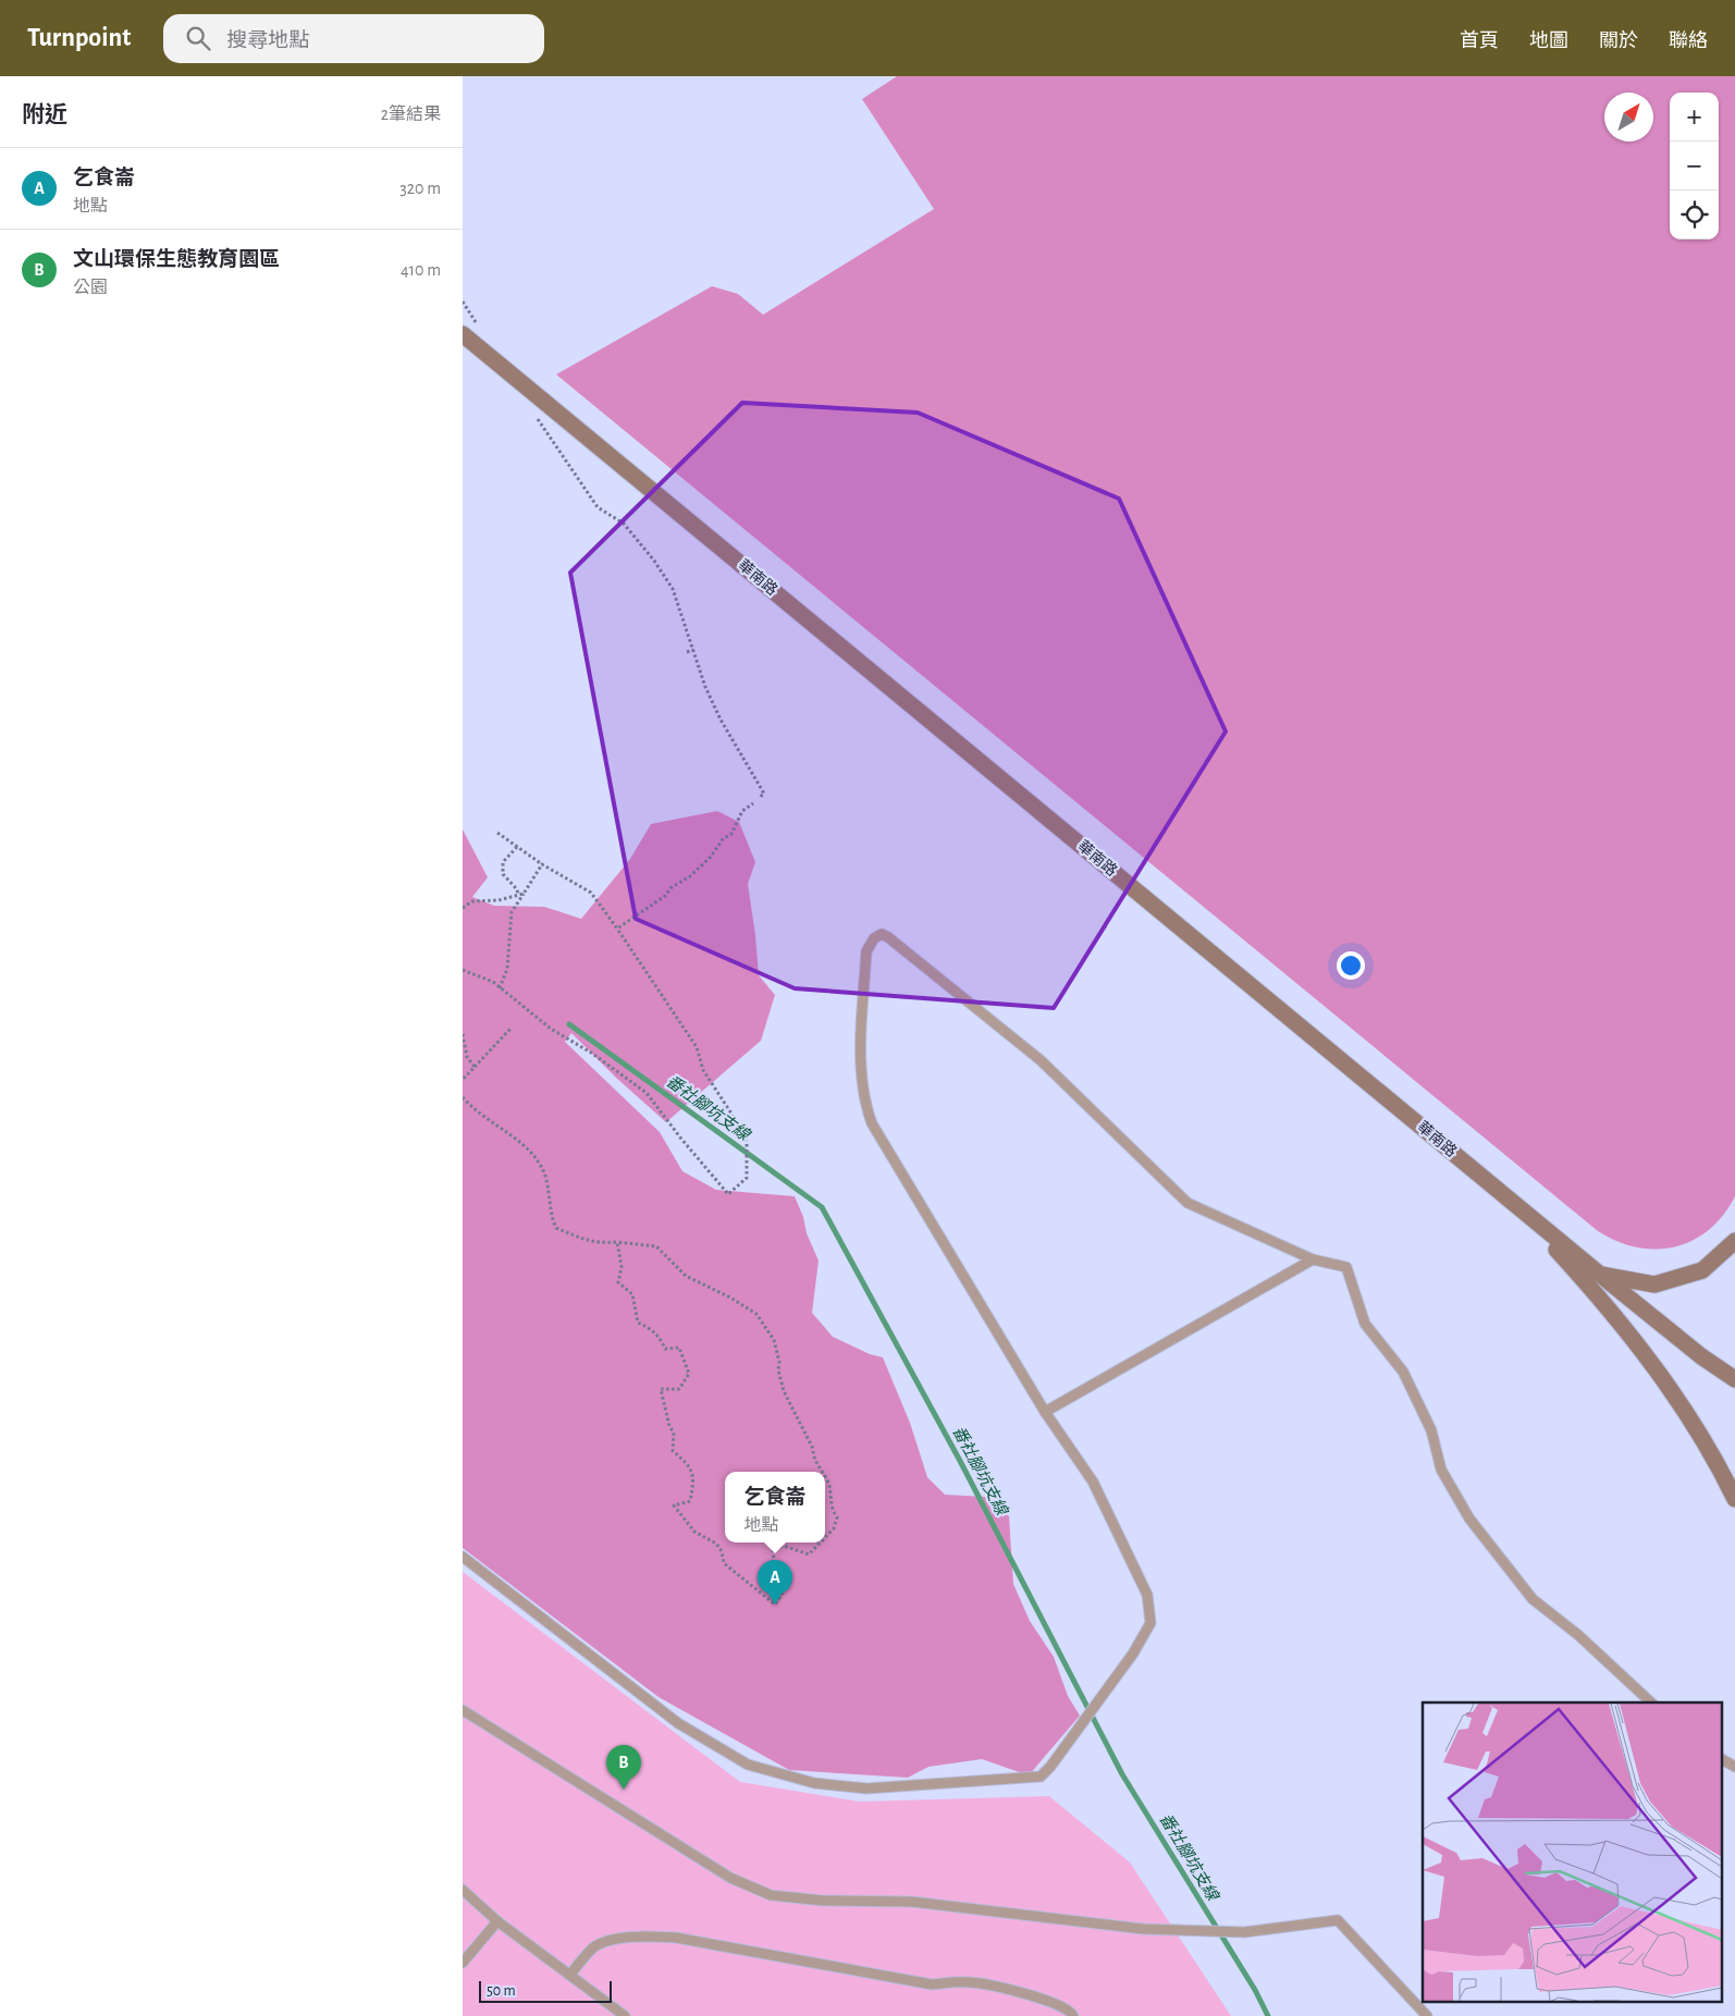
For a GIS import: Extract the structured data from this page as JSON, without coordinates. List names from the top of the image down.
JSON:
{
  "streets": {
    "street": ["華南路"]
  },
  "water": ["番社腳坑支線"],
  "scale_bar": "50 m",
  "north": "top right",
  "page": {
    "header": "Turnpoint",
    "search": "搜尋地點",
    "nav": [
      "首頁",
      "地圖",
      "關於",
      "聯絡"
    ],
    "heading": ["附近", "2筆結果"],
    "map_buttons": ["+", "−"],
    "list": [
      {
        "mark": "A",
        "name": "乞食崙",
        "note": "地點",
        "value": "320 m"
      },
      {
        "mark": "B",
        "name": "文山環保生態教育園區",
        "note": "公園",
        "value": "410 m"
      }
    ],
    "popup": ["乞食崙", "地點"],
    "pins": ["A", "B"],
    "scale": "50 m"
  }
}
